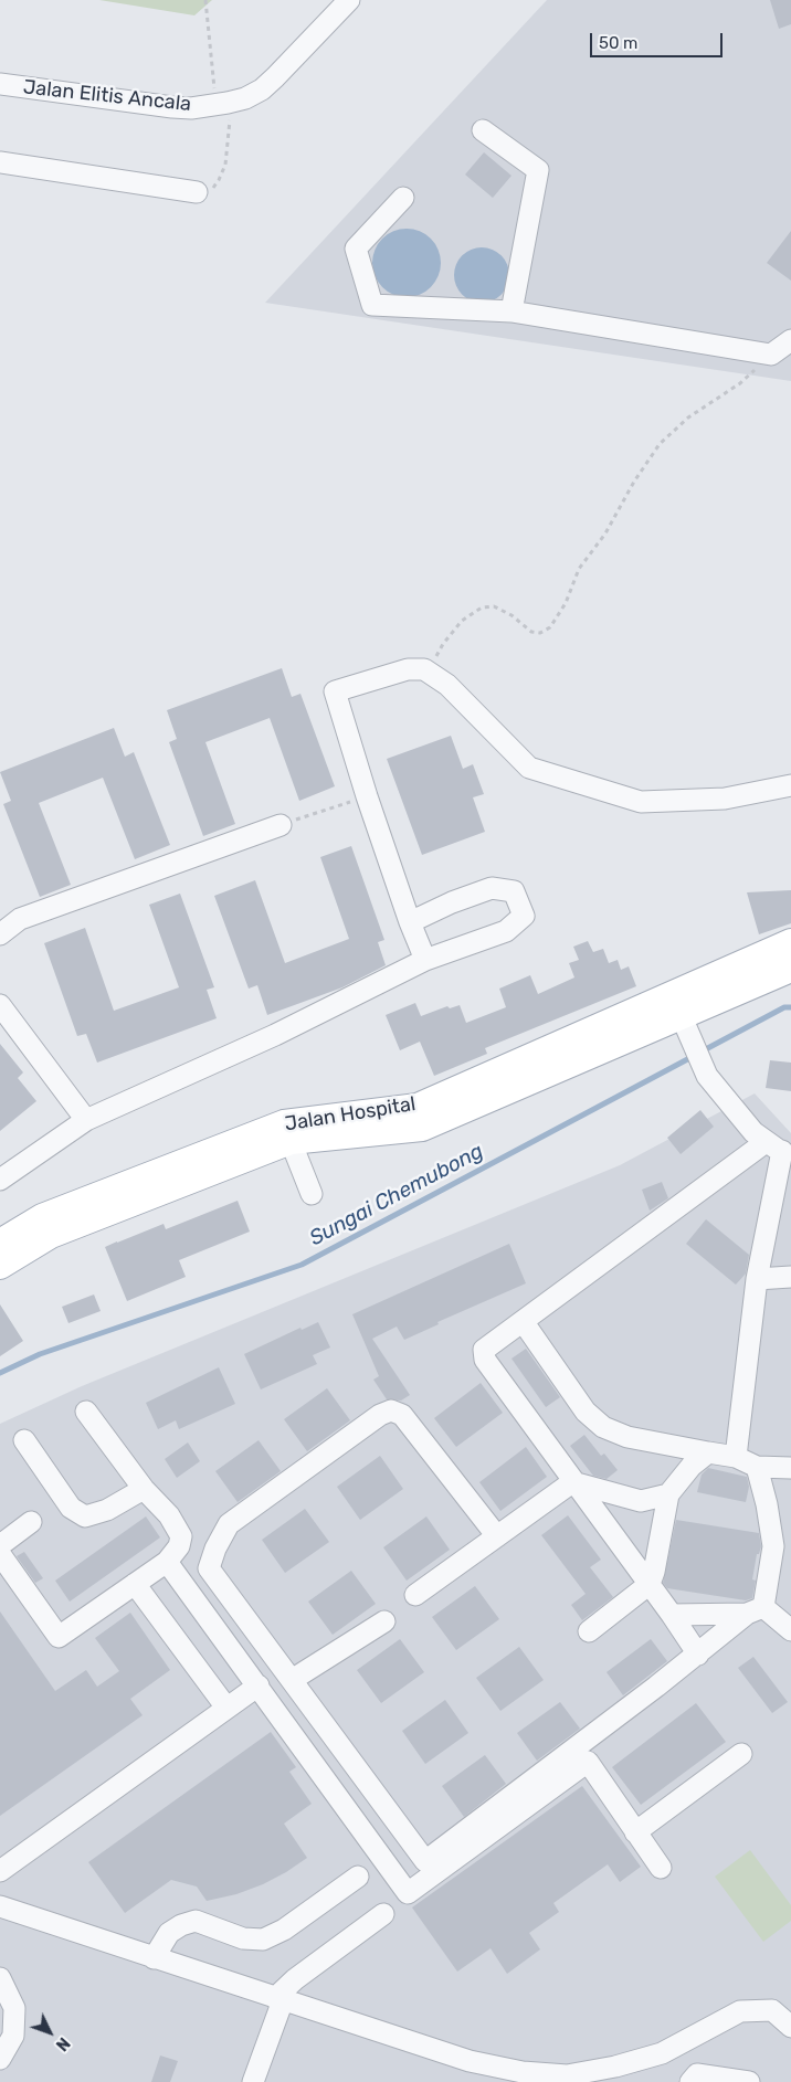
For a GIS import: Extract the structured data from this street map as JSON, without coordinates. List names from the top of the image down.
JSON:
{
  "streets": {
    "main road": ["Jalan Hospital"],
    "street": ["Jalan Elitis Ancala"]
  },
  "water": ["Sungai Chemubong"],
  "scale_bar": "50 m",
  "north": "bottom right"
}
